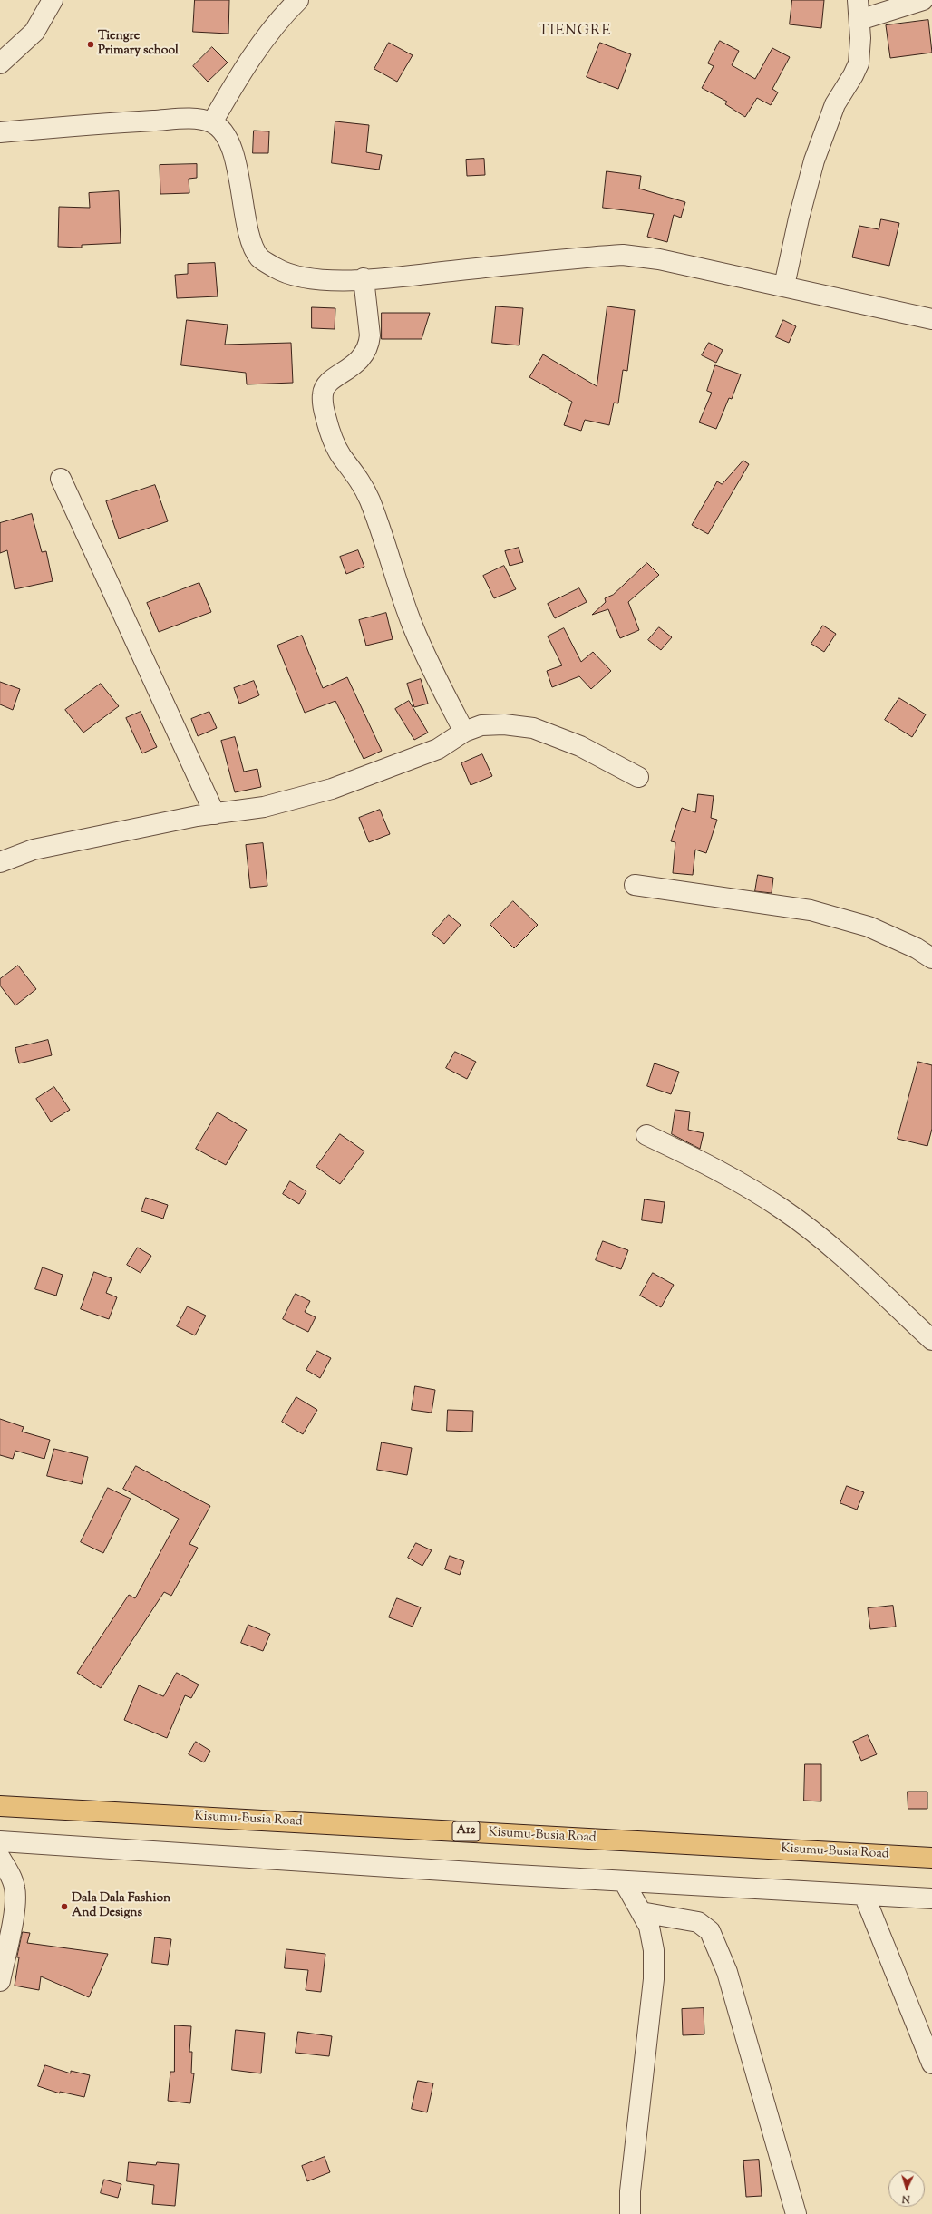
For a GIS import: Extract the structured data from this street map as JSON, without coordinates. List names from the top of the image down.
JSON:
{
  "streets": {
    "highway": ["Kisumu-Busia Road", "A12"]
  },
  "districts": ["TIENGRE"],
  "places": ["Tiengre Primary school", "Dala Dala Fashion And Designs"],
  "north": "bottom"
}
